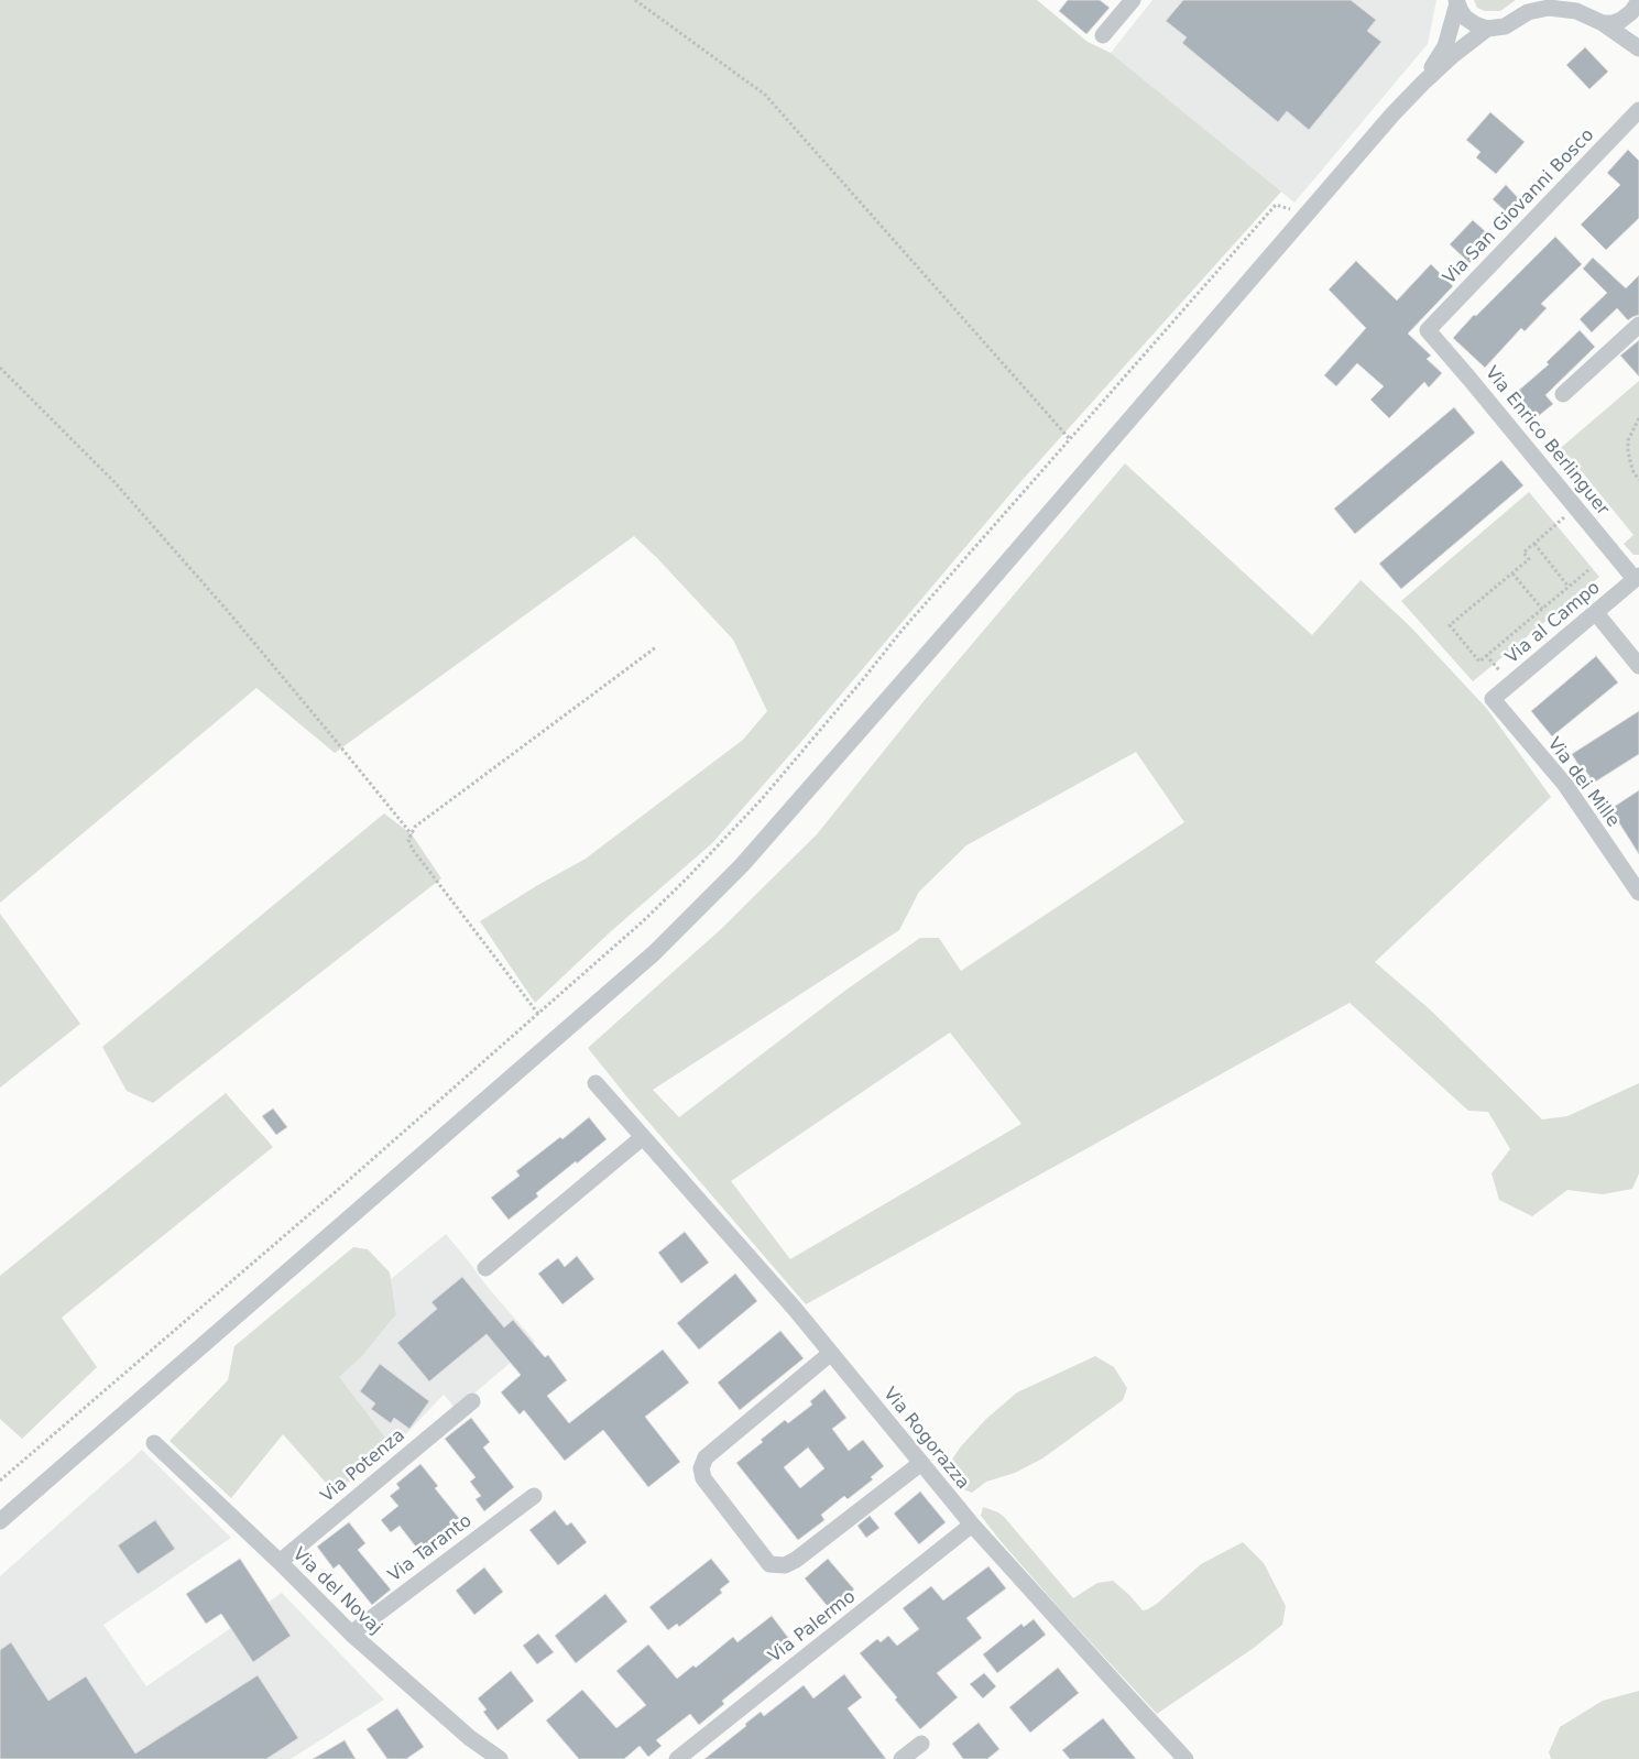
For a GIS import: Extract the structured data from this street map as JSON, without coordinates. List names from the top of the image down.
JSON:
{
  "streets": {
    "street": [
      "Via San Giovanni Bosco",
      "Via Enrico Berlinguer",
      "Via al Campo",
      "Via dei Mille",
      "Via Rogorazza",
      "Via Potenza",
      "Via Taranto",
      "Via del Novaj",
      "Via Palermo"
    ]
  },
  "crossings": [
    ["Via San Giovanni Bosco", "Via Enrico Berlinguer"],
    ["Via Enrico Berlinguer", "Via al Campo"],
    ["Via al Campo", "Via dei Mille"],
    ["Via Rogorazza", "Via Palermo"],
    ["Via Potenza", "Via del Novaj"],
    ["Via Taranto", "Via del Novaj"]
  ]
}
